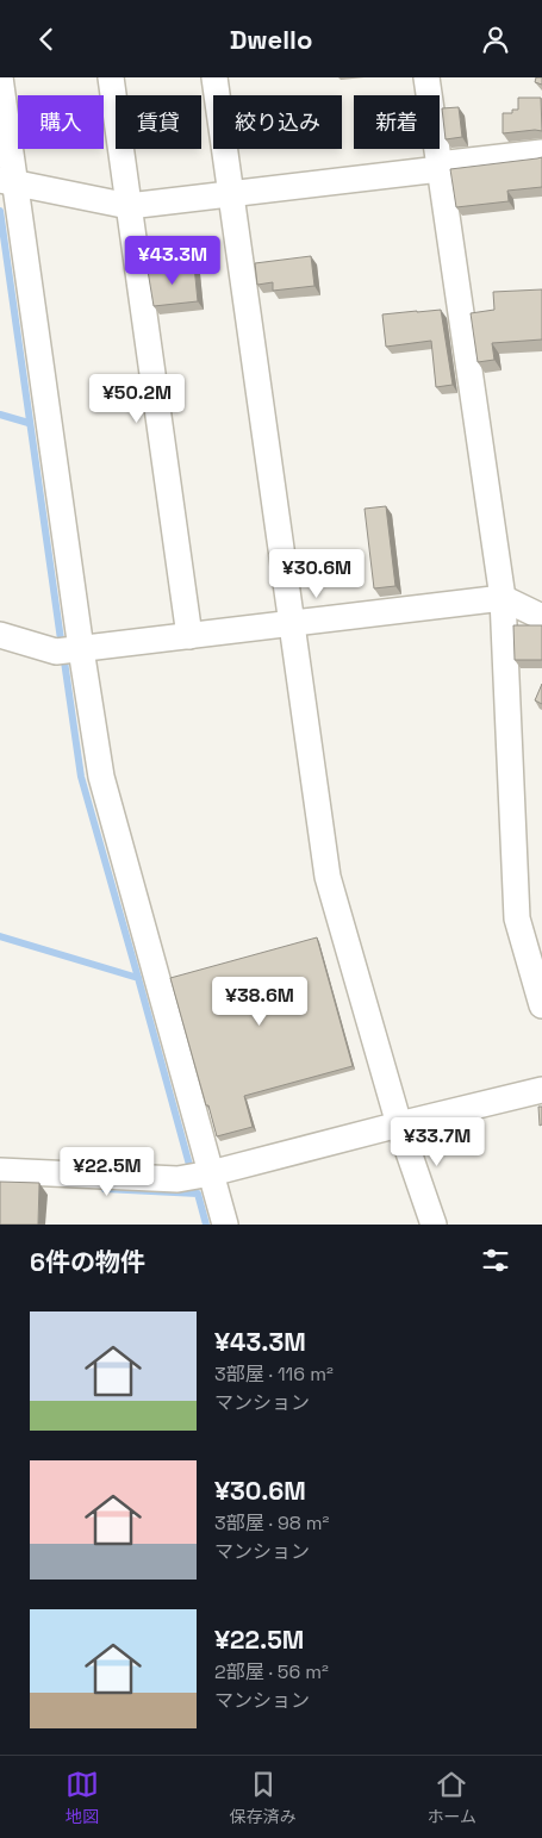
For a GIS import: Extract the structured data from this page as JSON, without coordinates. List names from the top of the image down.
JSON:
{
  "page": {
    "header": "Dwello",
    "chip": [
      "購入",
      "賃貸",
      "絞り込み",
      "新着"
    ],
    "price": [
      "¥43.3M",
      "¥50.2M",
      "¥30.6M",
      "¥38.6M",
      "¥33.7M",
      "¥22.5M"
    ],
    "heading": "6件の物件",
    "list": [
      {
        "name": "¥43.3M",
        "note": "3部屋 · 116 m² · マンション"
      },
      {
        "name": "¥30.6M",
        "note": "3部屋 · 98 m² · マンション"
      },
      {
        "name": "¥22.5M",
        "note": "2部屋 · 56 m² · マンション"
      }
    ],
    "tabs": ["地図", "保存済み", "ホーム"]
  }
}
